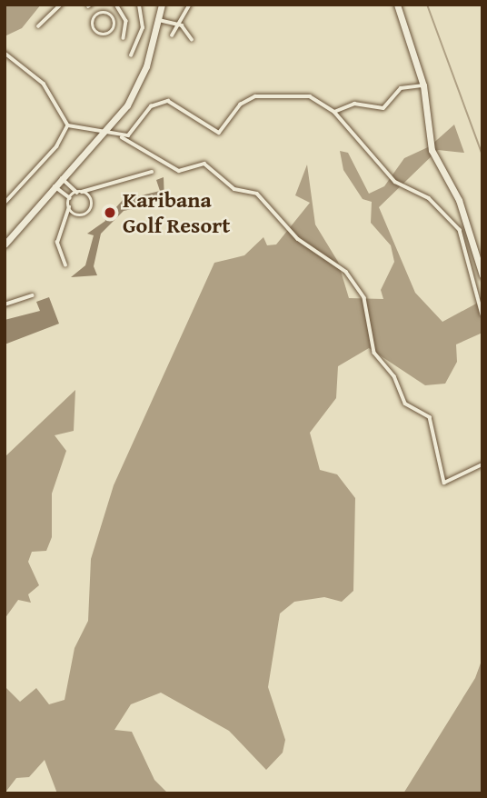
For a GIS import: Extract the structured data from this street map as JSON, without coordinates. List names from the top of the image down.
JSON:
{
  "places": ["Karibana Golf Resort"]
}
